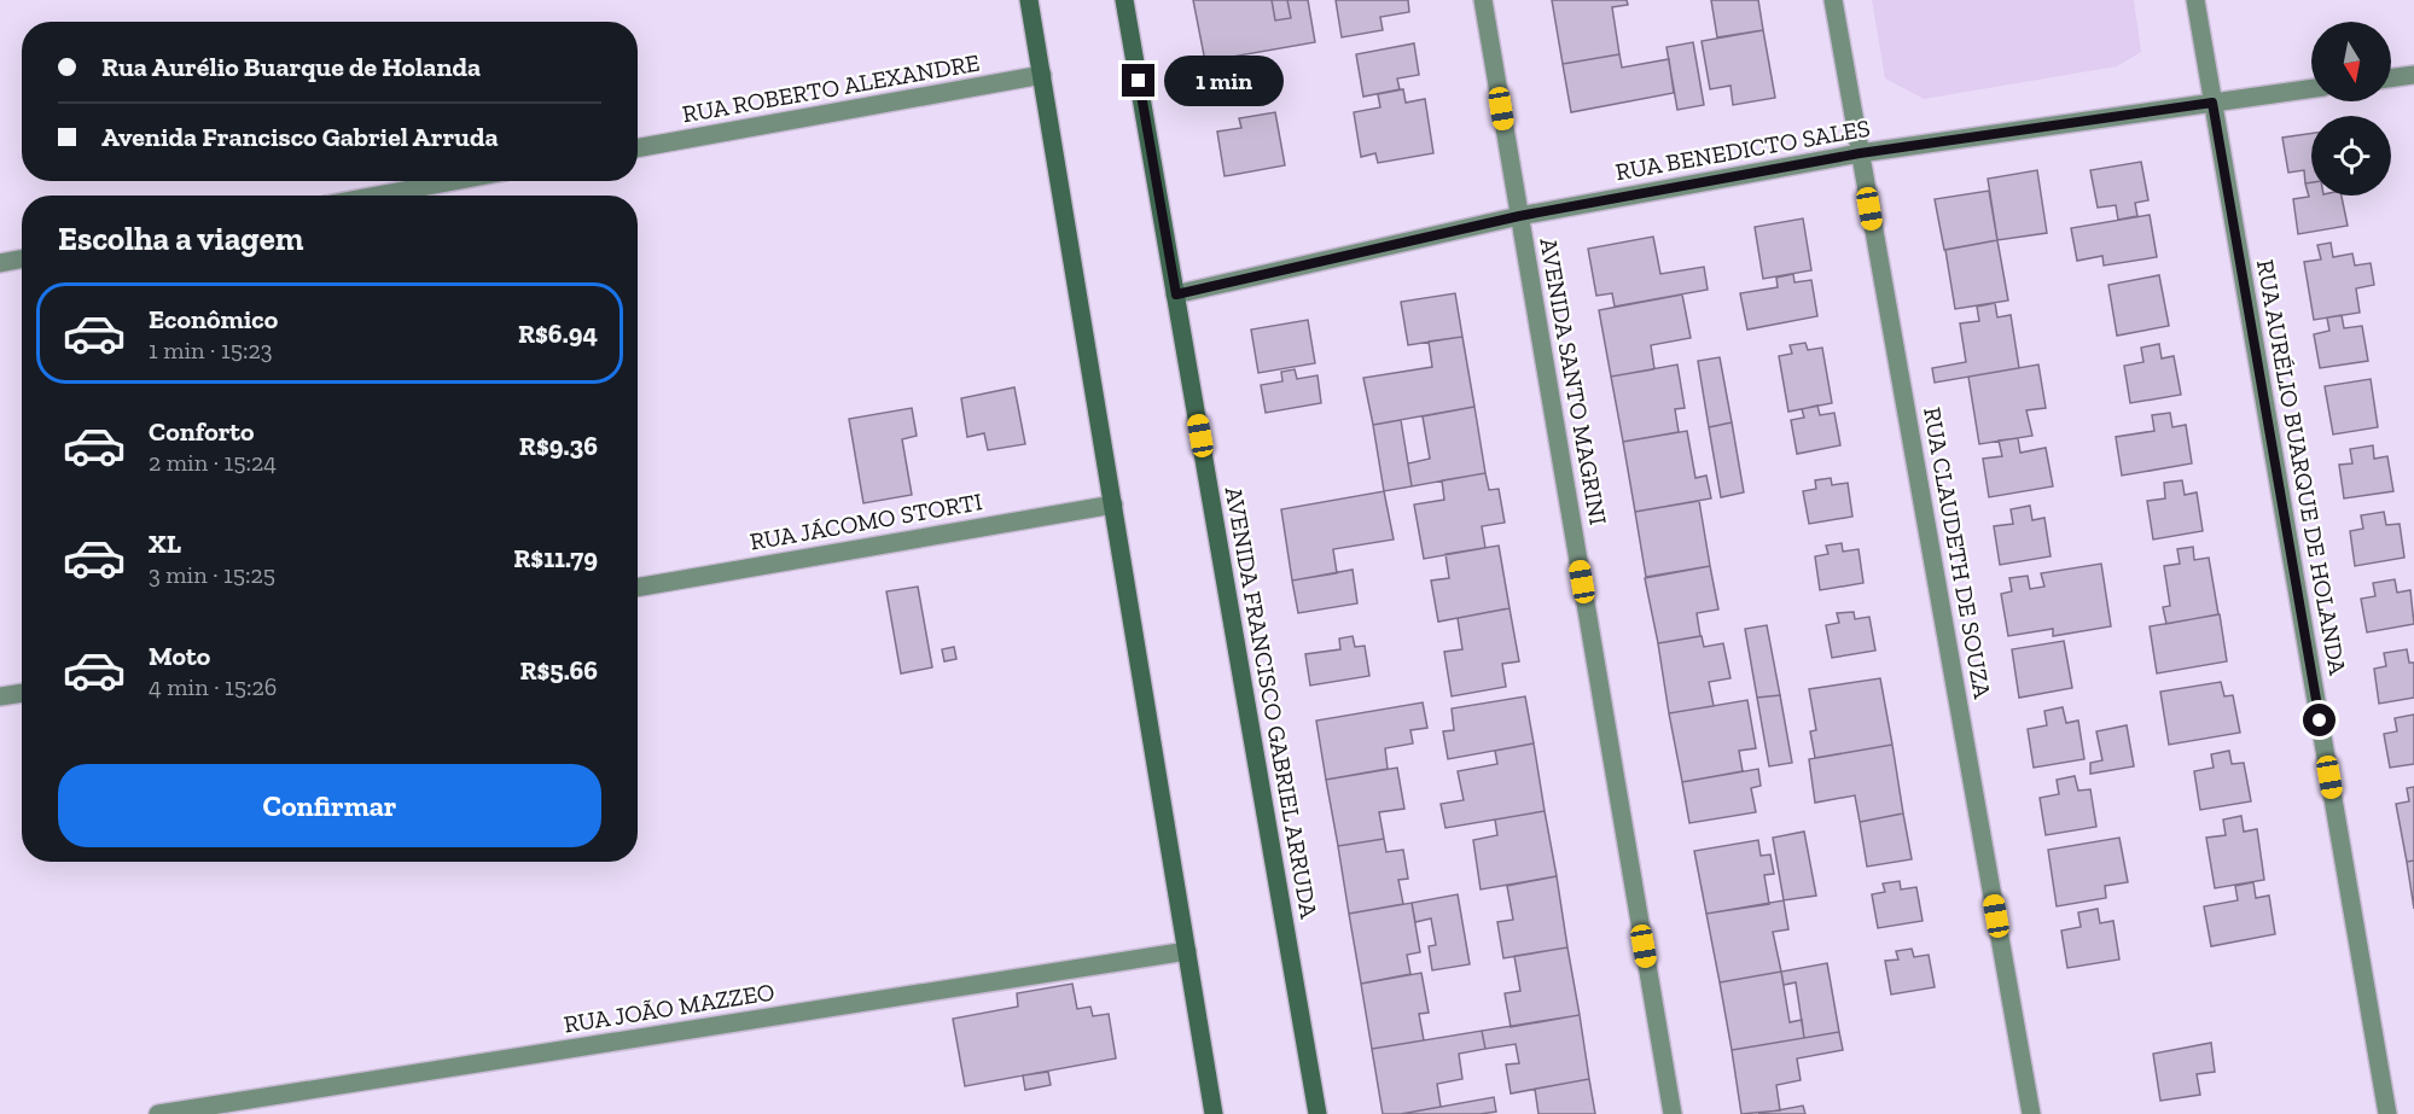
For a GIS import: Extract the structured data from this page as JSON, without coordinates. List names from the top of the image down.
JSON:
{
  "streets": {
    "main road": ["AVENIDA FRANCISCO GABRIEL ARRUDA"],
    "street": [
      "RUA ROBERTO ALEXANDRE",
      "RUA BENEDICTO SALES",
      "AVENIDA SANTO MAGRINI",
      "RUA AURÉLIO BUARQUE DE HOLANDA",
      "RUA JÁCOMO STORTI",
      "RUA CLAUDETH DE SOUZA",
      "RUA JOÃO MAZZEO"
    ]
  },
  "crossings": [
    ["RUA BENEDICTO SALES", "AVENIDA SANTO MAGRINI"],
    ["RUA BENEDICTO SALES", "RUA AURÉLIO BUARQUE DE HOLANDA"],
    ["RUA BENEDICTO SALES", "RUA CLAUDETH DE SOUZA"],
    ["RUA BENEDICTO SALES", "AVENIDA FRANCISCO GABRIEL ARRUDA"]
  ],
  "north": "bottom",
  "page": {
    "banner": ["Rua Aurélio Buarque de Holanda", "Avenida Francisco Gabriel Arruda"],
    "bubble": "1 min",
    "heading": "Escolha a viagem",
    "list": [
      {
        "name": "Econômico",
        "note": "1 min · 15:23",
        "value": "R$6.94"
      },
      {
        "name": "Conforto",
        "note": "2 min · 15:24",
        "value": "R$9.36"
      },
      {
        "name": "XL",
        "note": "3 min · 15:25",
        "value": "R$11.79"
      },
      {
        "name": "Moto",
        "note": "4 min · 15:26",
        "value": "R$5.66"
      }
    ],
    "buttons": "Confirmar"
  }
}
